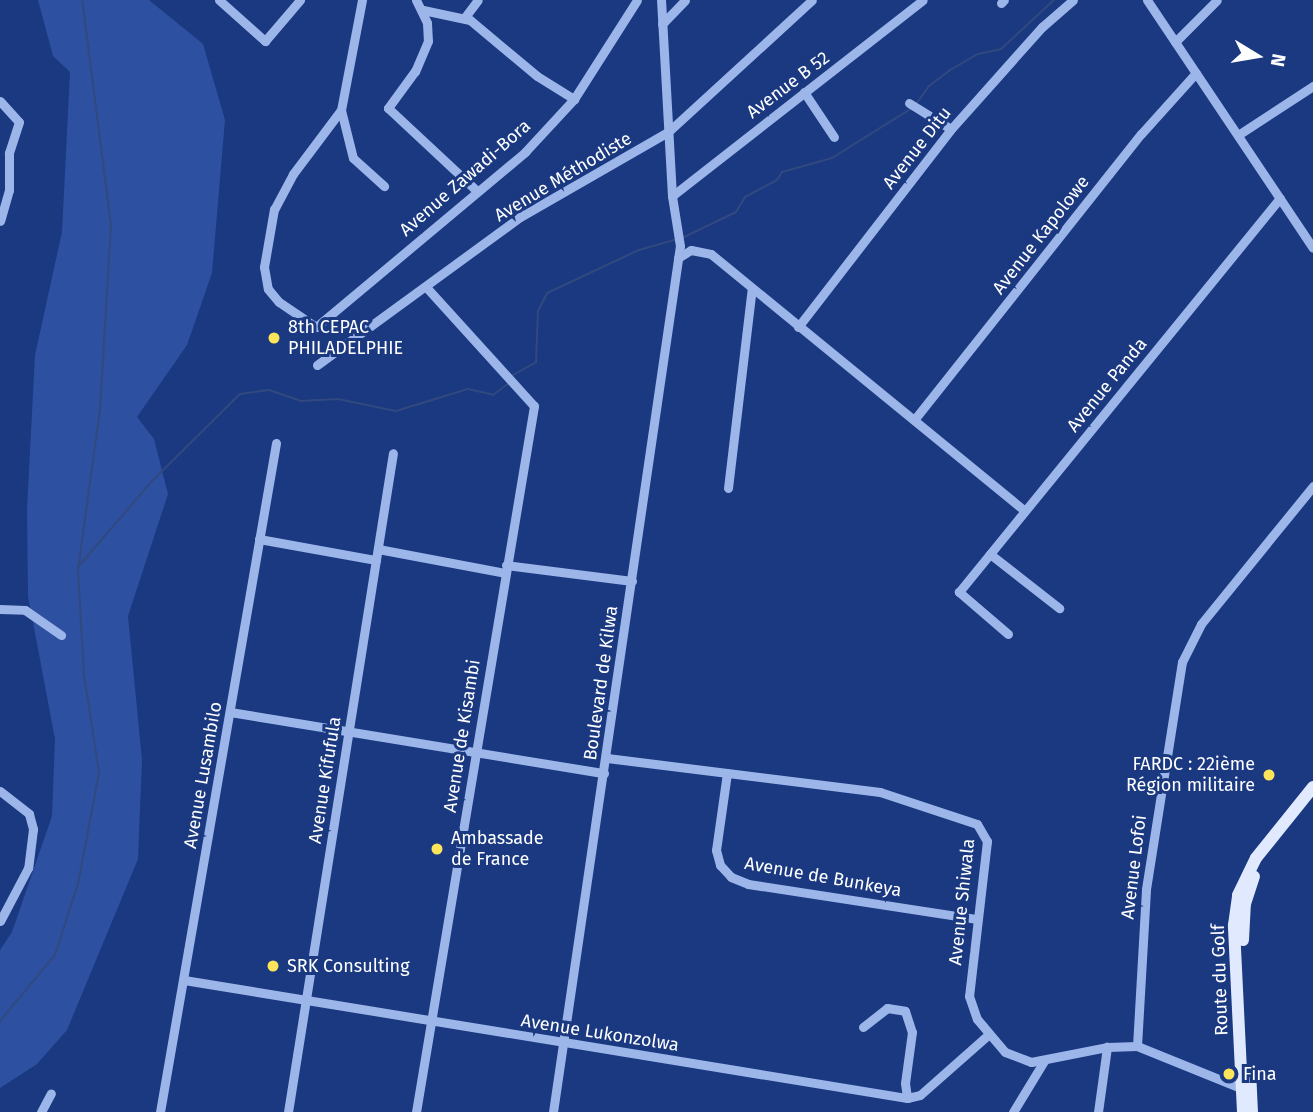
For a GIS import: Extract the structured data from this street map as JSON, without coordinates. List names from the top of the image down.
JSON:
{
  "streets": {
    "main road": ["Route du Golf"],
    "street": [
      "Avenue B 52",
      "Avenue Ditu",
      "Avenue Méthodiste",
      "Avenue Zawadi-Bora",
      "Avenue Kapolowe",
      "Avenue Panda",
      "Boulevard de Kilwa",
      "Avenue de Kisambi",
      "Avenue Lusambilo",
      "Avenue Kifufula",
      "Avenue Lofoi",
      "Avenue de Bunkeya",
      "Avenue Shiwala",
      "Avenue Lukonzolwa"
    ]
  },
  "crossings": [
    ["Avenue B 52", "Boulevard de Kilwa"],
    ["Avenue Méthodiste", "Boulevard de Kilwa"],
    ["Avenue Méthodiste", "Avenue de Kisambi"],
    ["Boulevard de Kilwa", "Avenue Shiwala"],
    ["Boulevard de Kilwa", "Avenue Lukonzolwa"],
    ["Avenue de Kisambi", "Avenue Lukonzolwa"],
    ["Avenue Lusambilo", "Avenue Lukonzolwa"],
    ["Avenue Kifufula", "Avenue Lukonzolwa"],
    ["Avenue Lofoi", "Avenue Shiwala"],
    ["Avenue de Bunkeya", "Avenue Shiwala"],
    ["Avenue Shiwala", "Route du Golf"]
  ],
  "places": [
    "8th CEPAC PHILADELPHIE",
    "FARDC : 22ième Région militaire",
    "Ambassade de France",
    "SRK Consulting",
    "Fina"
  ],
  "north": "right"
}
